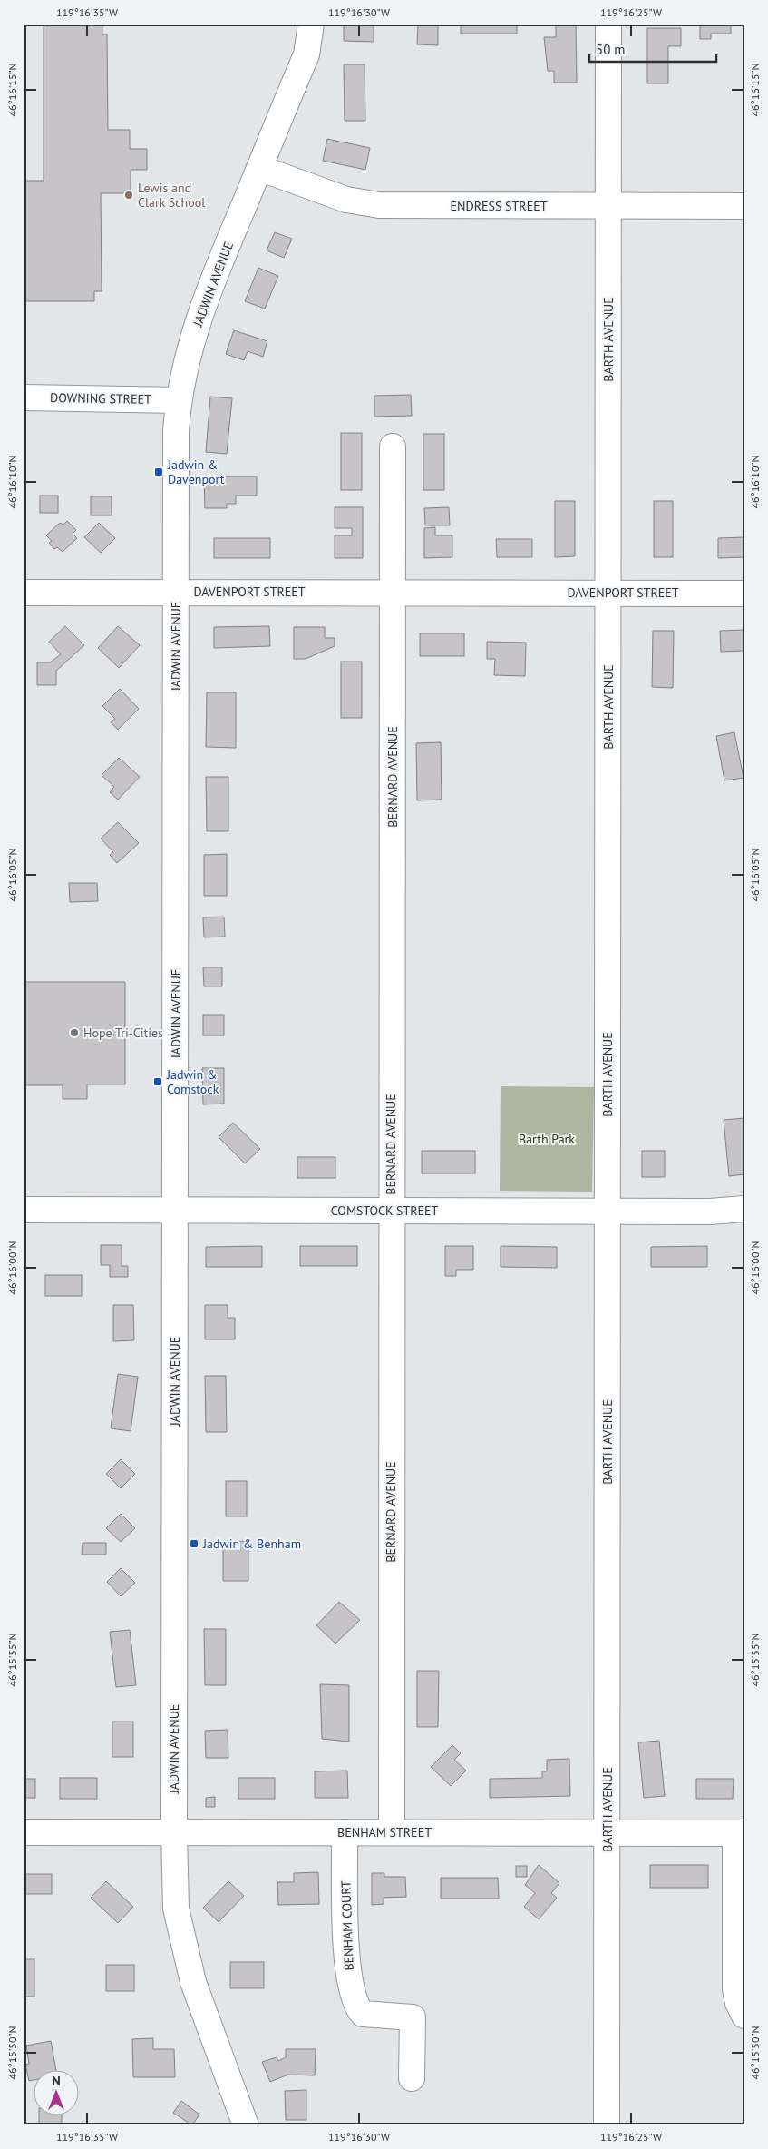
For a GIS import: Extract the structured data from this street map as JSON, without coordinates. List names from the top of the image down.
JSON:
{
  "streets": {
    "street": [
      "ENDRESS STREET",
      "JADWIN AVENUE",
      "BARTH AVENUE",
      "DOWNING STREET",
      "DAVENPORT STREET",
      "BERNARD AVENUE",
      "COMSTOCK STREET",
      "BENHAM STREET",
      "BENHAM COURT"
    ]
  },
  "crossings": [
    ["ENDRESS STREET", "JADWIN AVENUE"],
    ["ENDRESS STREET", "BARTH AVENUE"],
    ["JADWIN AVENUE", "DOWNING STREET"],
    ["JADWIN AVENUE", "DAVENPORT STREET"],
    ["JADWIN AVENUE", "COMSTOCK STREET"],
    ["JADWIN AVENUE", "BENHAM STREET"],
    ["BARTH AVENUE", "DAVENPORT STREET"],
    ["BARTH AVENUE", "COMSTOCK STREET"],
    ["BARTH AVENUE", "BENHAM STREET"],
    ["DAVENPORT STREET", "BERNARD AVENUE"],
    ["BERNARD AVENUE", "COMSTOCK STREET"],
    ["BERNARD AVENUE", "BENHAM STREET"],
    ["BENHAM STREET", "BENHAM COURT"]
  ],
  "parks": ["Barth Park"],
  "places": {
    "other": ["Lewis and Clark School", "Hope Tri-Cities"],
    "transit": ["Jadwin & Davenport", "Jadwin & Comstock", "Jadwin & Benham"]
  },
  "scale_bar": "50 m",
  "north": "top",
  "coordinates": [
    "119°16'35\"W",
    "119°16'30\"W",
    "119°16'25\"W",
    "46°16'15\"N",
    "46°16'10\"N",
    "46°16'05\"N",
    "46°16'00\"N",
    "46°15'55\"N",
    "46°15'50\"N"
  ]
}
